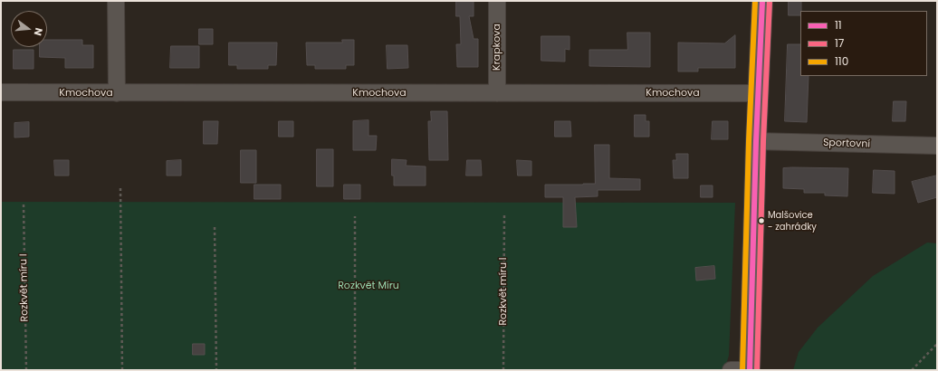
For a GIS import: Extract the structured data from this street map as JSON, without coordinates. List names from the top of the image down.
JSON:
{
  "streets": {
    "street": ["Krapkova", "Kmochova", "Sportovní"],
    "path": ["Rozkvět míru I"]
  },
  "crossings": [
    ["Krapkova", "Kmochova"]
  ],
  "parks": ["Rozkvět Míru"],
  "places": ["Malšovice - zahrádky"],
  "lines": ["transit line 11", "transit line 17", "transit line 110"],
  "legend": ["11", "17", "110"],
  "north": "right"
}
